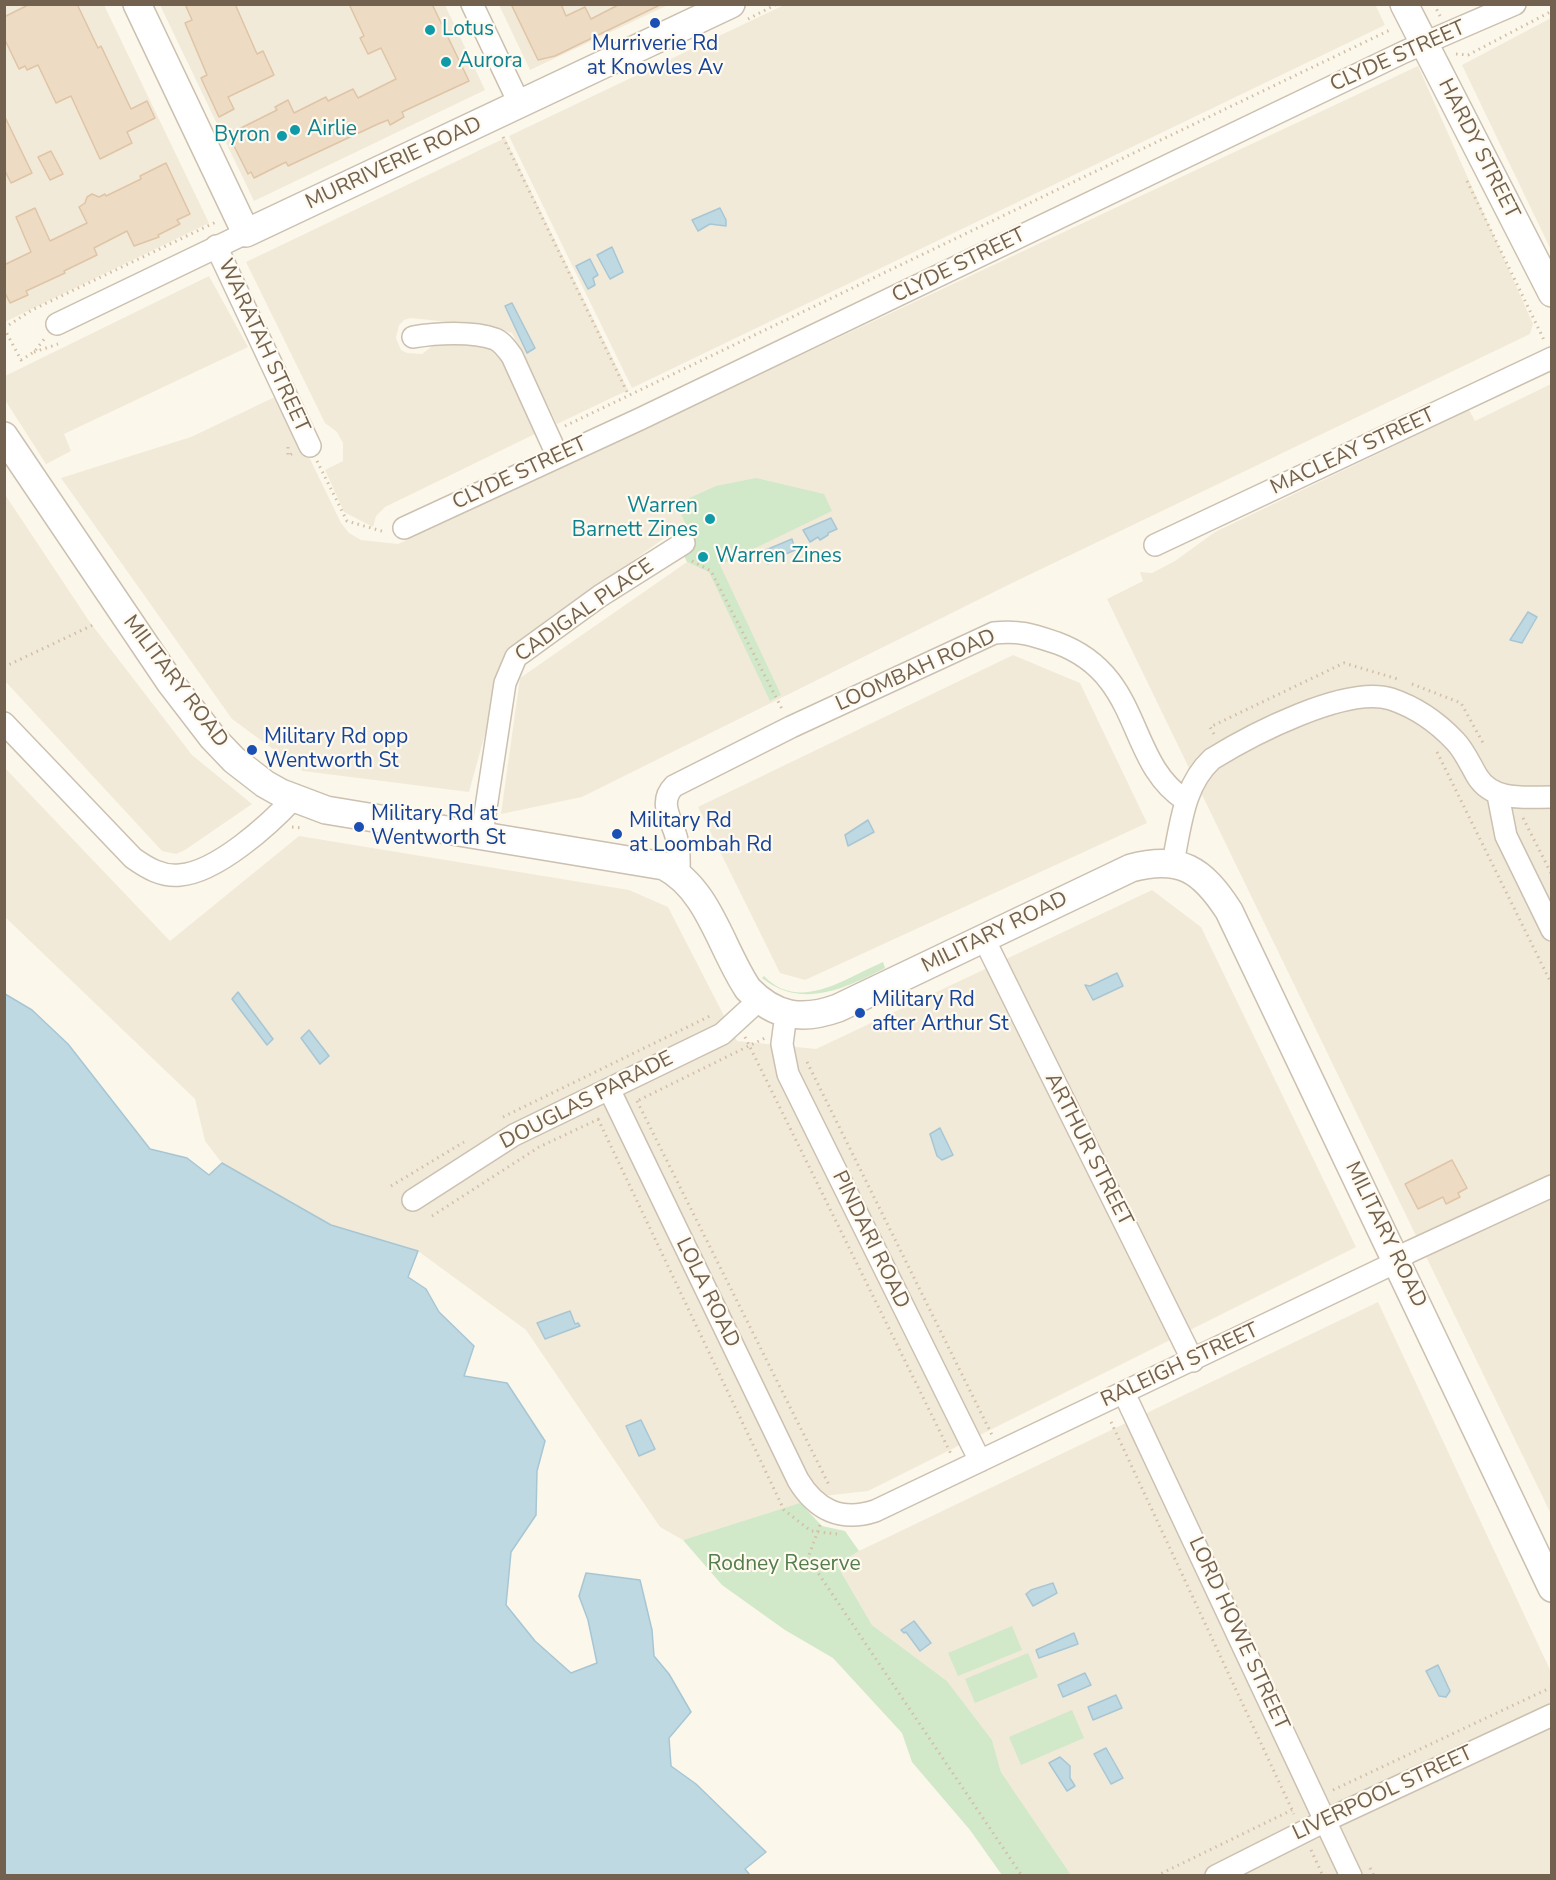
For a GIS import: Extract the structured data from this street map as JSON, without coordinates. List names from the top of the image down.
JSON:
{
  "streets": {
    "street": [
      "CLYDE STREET",
      "HARDY STREET",
      "MURRIVERIE ROAD",
      "WARATAH STREET",
      "MACLEAY STREET",
      "CADIGAL PLACE",
      "LOOMBAH ROAD",
      "MILITARY ROAD",
      "DOUGLAS PARADE",
      "ARTHUR STREET",
      "PINDARI ROAD",
      "LOLA ROAD",
      "RALEIGH STREET",
      "LORD HOWE STREET",
      "LIVERPOOL STREET"
    ]
  },
  "crossings": [
    ["CLYDE STREET", "HARDY STREET"],
    ["MURRIVERIE ROAD", "WARATAH STREET"],
    ["CADIGAL PLACE", "MILITARY ROAD"],
    ["LOOMBAH ROAD", "MILITARY ROAD"],
    ["MILITARY ROAD", "DOUGLAS PARADE"],
    ["MILITARY ROAD", "ARTHUR STREET"],
    ["MILITARY ROAD", "PINDARI ROAD"],
    ["MILITARY ROAD", "RALEIGH STREET"],
    ["DOUGLAS PARADE", "LOLA ROAD"],
    ["ARTHUR STREET", "RALEIGH STREET"],
    ["PINDARI ROAD", "RALEIGH STREET"],
    ["LOLA ROAD", "RALEIGH STREET"],
    ["RALEIGH STREET", "LORD HOWE STREET"],
    ["LORD HOWE STREET", "LIVERPOOL STREET"]
  ],
  "parks": ["Rodney Reserve"],
  "places": [
    "Murriverie Rd at Knowles Av",
    "Lotus",
    "Aurora",
    "Airlie",
    "Byron",
    "Warren Barnett Zines",
    "Warren Zines",
    "Military Rd opp Wentworth St",
    "Military Rd at Wentworth St",
    "Military Rd at Loombah Rd",
    "Military Rd after Arthur St"
  ]
}
